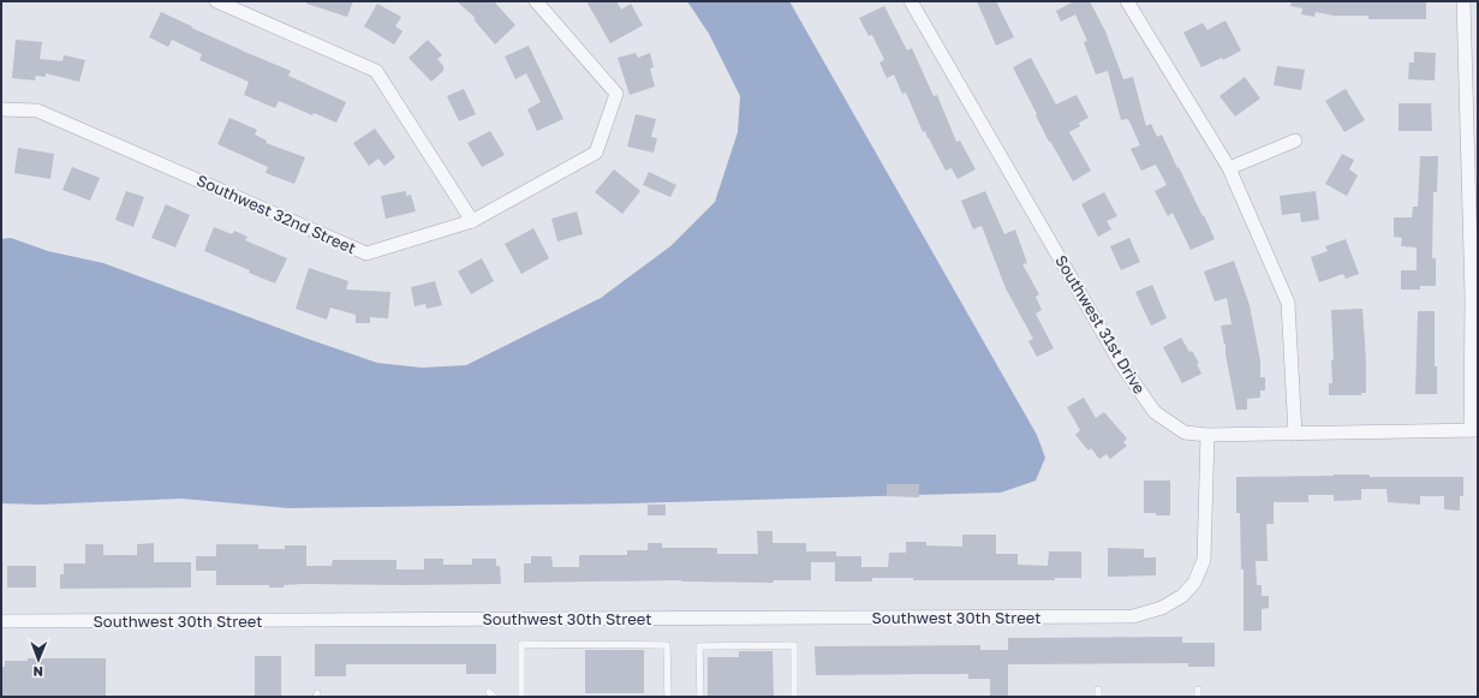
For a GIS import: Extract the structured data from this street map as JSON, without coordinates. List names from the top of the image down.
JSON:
{
  "streets": {
    "street": ["Southwest 32nd Street", "Southwest 31st Drive", "Southwest 30th Street"]
  },
  "crossings": [
    ["Southwest 31st Drive", "Southwest 30th Street"]
  ],
  "north": "bottom"
}
